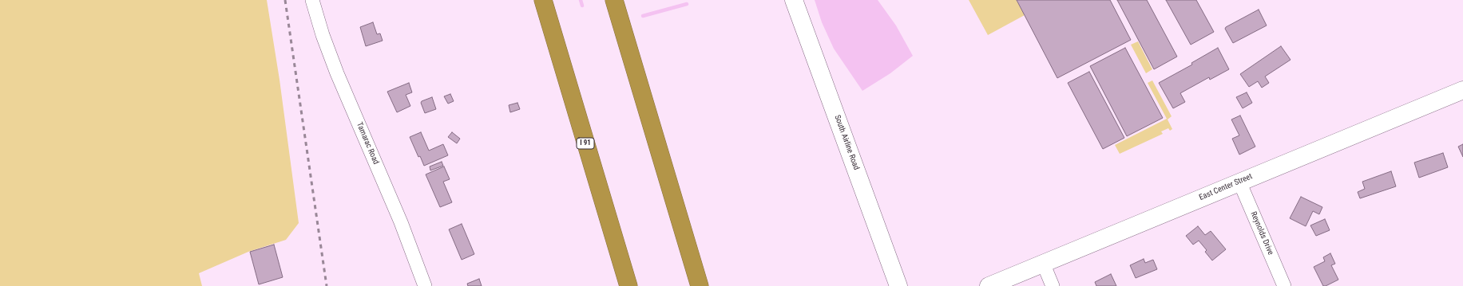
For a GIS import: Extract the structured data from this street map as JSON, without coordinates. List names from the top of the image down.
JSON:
{
  "streets": {
    "highway": ["I 91"],
    "main road": ["South Airline Road", "East Center Street"],
    "street": ["Tamarac Road", "Reynolds Drive"]
  },
  "crossings": [
    ["East Center Street", "Reynolds Drive"]
  ]
}
